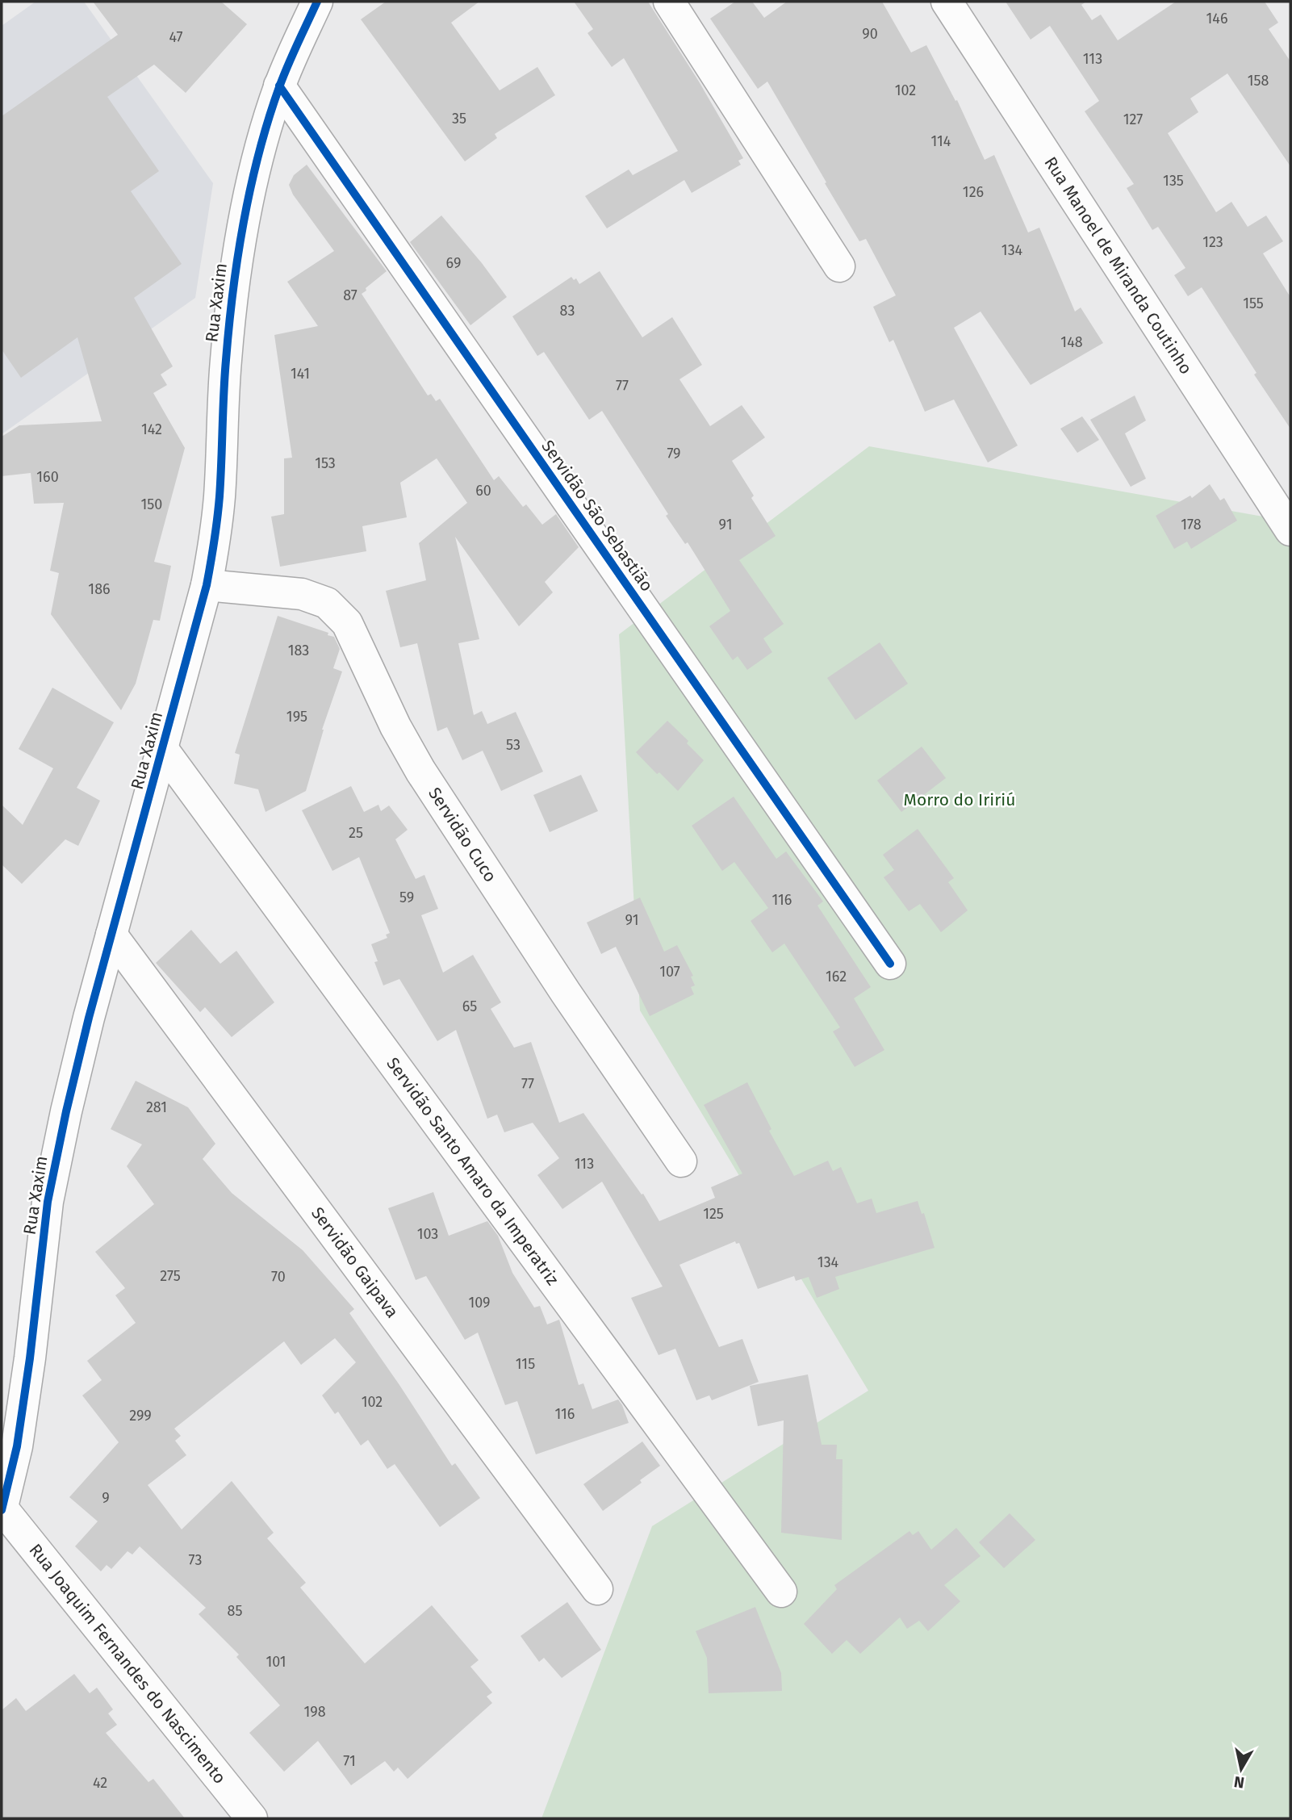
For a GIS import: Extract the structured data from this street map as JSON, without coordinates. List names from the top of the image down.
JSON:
{
  "streets": {
    "street": [
      "Rua Manoel de Miranda Coutinho",
      "Rua Xaxim",
      "Servidão São Sebastião",
      "Servidão Cuco",
      "Servidão Santo Amaro da Imperatriz",
      "Servidão Gaipava",
      "Rua Joaquim Fernandes do Nascimento"
    ]
  },
  "crossings": [
    ["Rua Xaxim", "Servidão São Sebastião"],
    ["Rua Xaxim", "Servidão Cuco"],
    ["Rua Xaxim", "Servidão Santo Amaro da Imperatriz"],
    ["Rua Xaxim", "Servidão Gaipava"],
    ["Rua Xaxim", "Rua Joaquim Fernandes do Nascimento"]
  ],
  "parks": ["Morro do Iririú"],
  "house_numbers": [
    "146",
    "90",
    "47",
    "113",
    "158",
    "102",
    "35",
    "127",
    "114",
    "135",
    "126",
    "123",
    "134",
    "69",
    "87",
    "155",
    "83",
    "148",
    "141",
    "77",
    "142",
    "79",
    "153",
    "160",
    "60",
    "150",
    "91",
    "178",
    "186",
    "183",
    "195",
    "53",
    "25",
    "59",
    "116",
    "91",
    "107",
    "162",
    "65",
    "77",
    "281",
    "113",
    "125",
    "103",
    "134",
    "275",
    "70",
    "109",
    "115",
    "102",
    "116",
    "299",
    "9",
    "73",
    "85",
    "101",
    "198",
    "71",
    "42"
  ],
  "north": "bottom"
}
